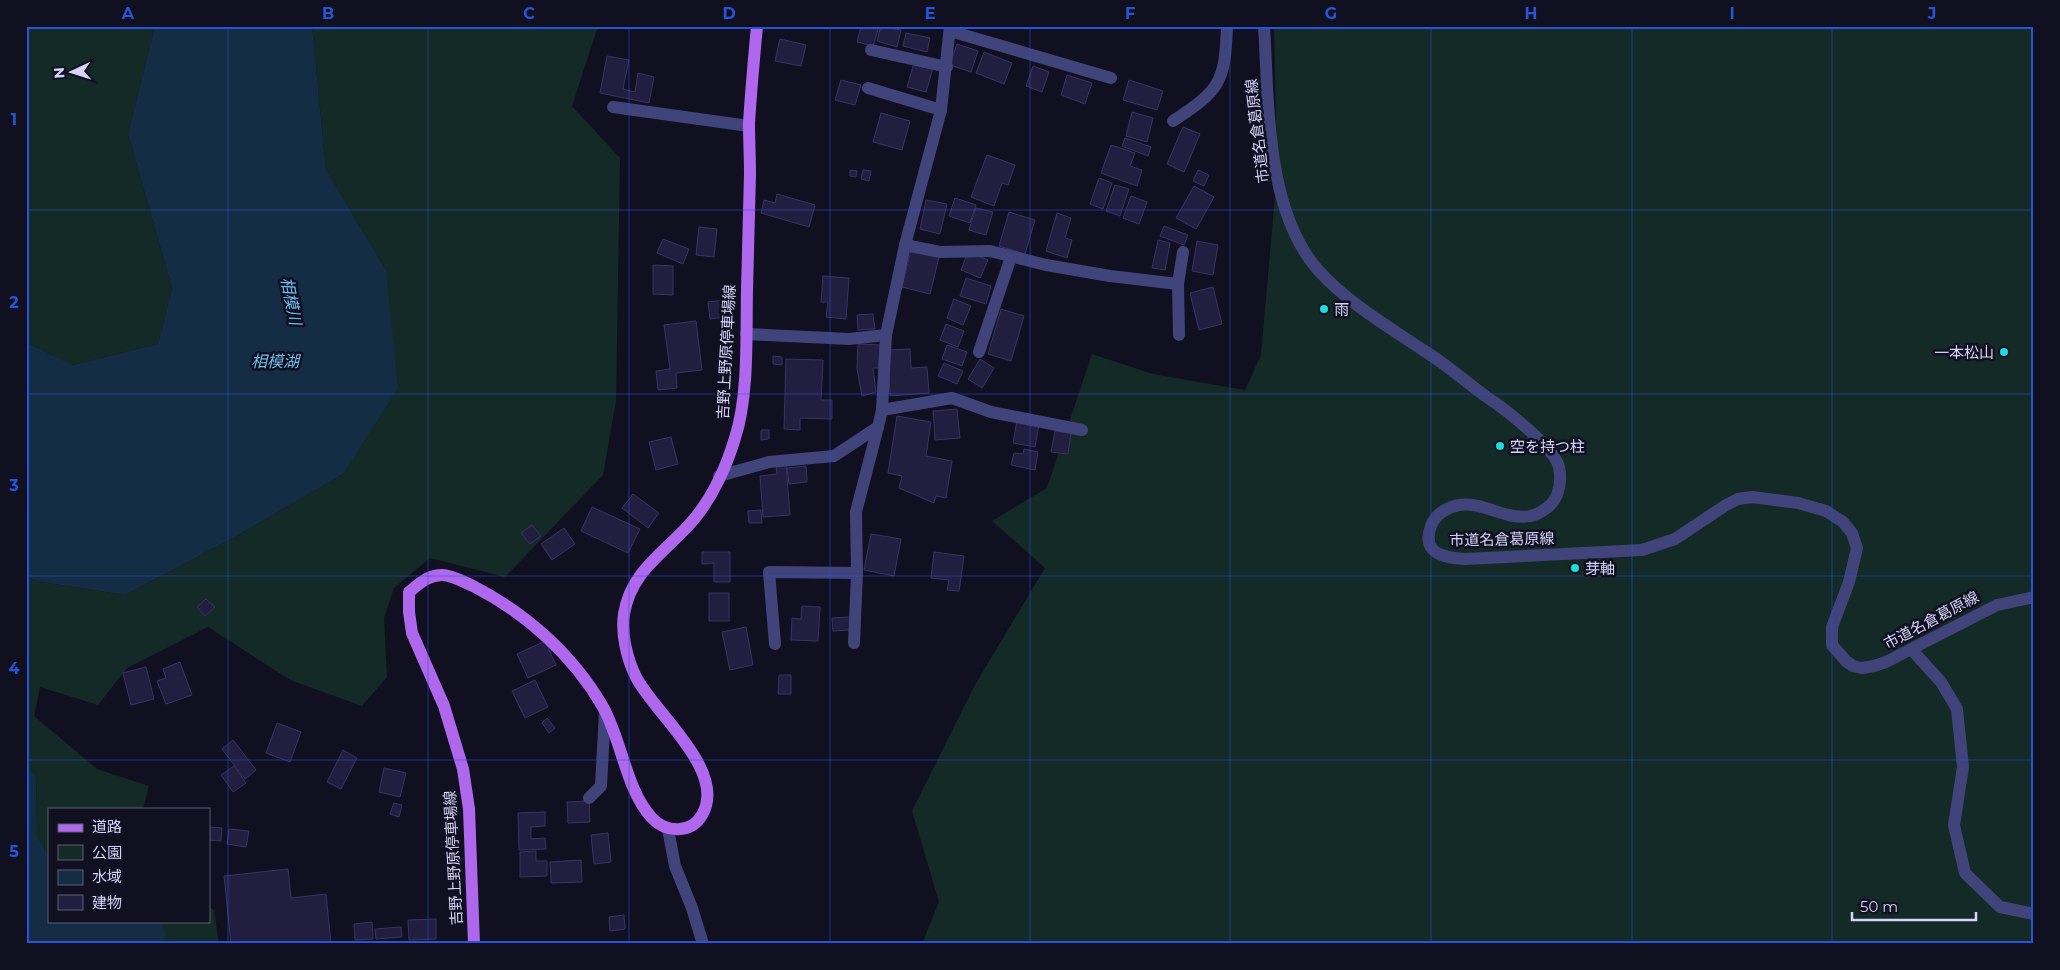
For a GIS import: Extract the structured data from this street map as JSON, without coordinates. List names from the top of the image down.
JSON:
{
  "streets": {
    "main road": ["吉野上野原停車場線"],
    "street": ["市道名倉葛原線"]
  },
  "water": ["相模川", "相模湖"],
  "places": [
    "雨",
    "一本松山",
    "空を持つ柱",
    "芽軸"
  ],
  "legend": [
    "道路",
    "公園",
    "水域",
    "建物"
  ],
  "scale_bar": "50 m",
  "north": "left",
  "grid": {
    "columns": [
      "A",
      "B",
      "C",
      "D",
      "E",
      "F",
      "G",
      "H",
      "I",
      "J"
    ],
    "rows": [
      "1",
      "2",
      "3",
      "4",
      "5"
    ]
  }
}
